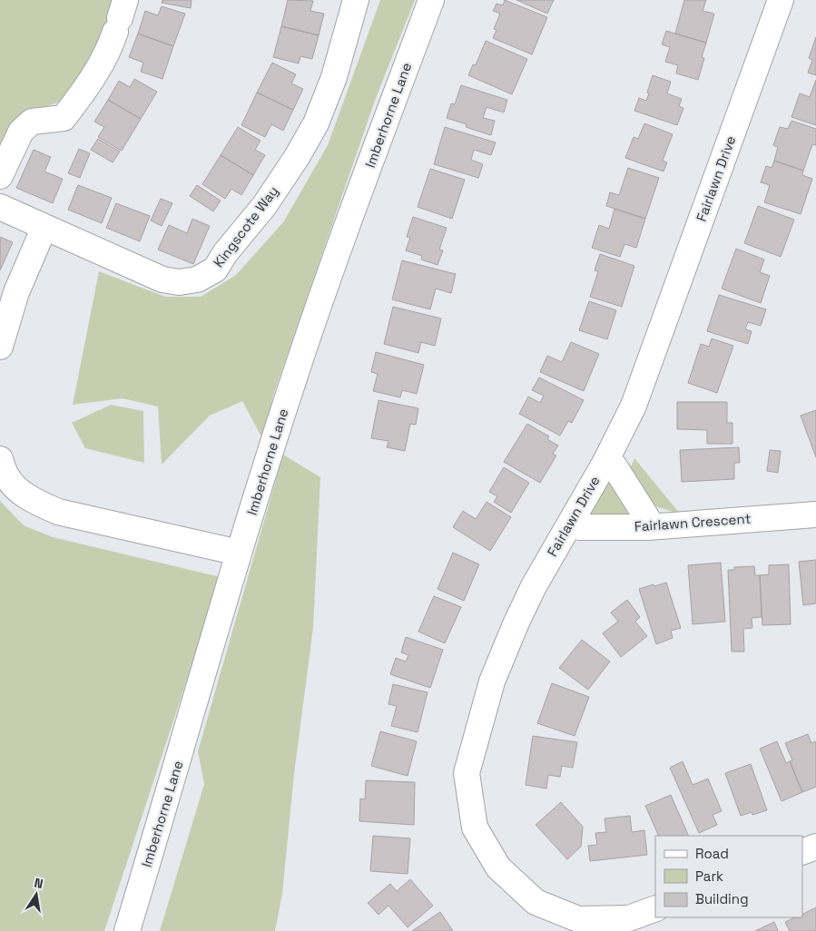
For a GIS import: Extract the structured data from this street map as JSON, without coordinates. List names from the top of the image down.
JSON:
{
  "streets": {
    "street": [
      "Imberhorne Lane",
      "Fairlawn Drive",
      "Kingscote Way",
      "Fairlawn Crescent"
    ]
  },
  "crossings": [
    ["Fairlawn Drive", "Fairlawn Crescent"]
  ],
  "legend": ["Road", "Park", "Building"],
  "north": "top"
}
